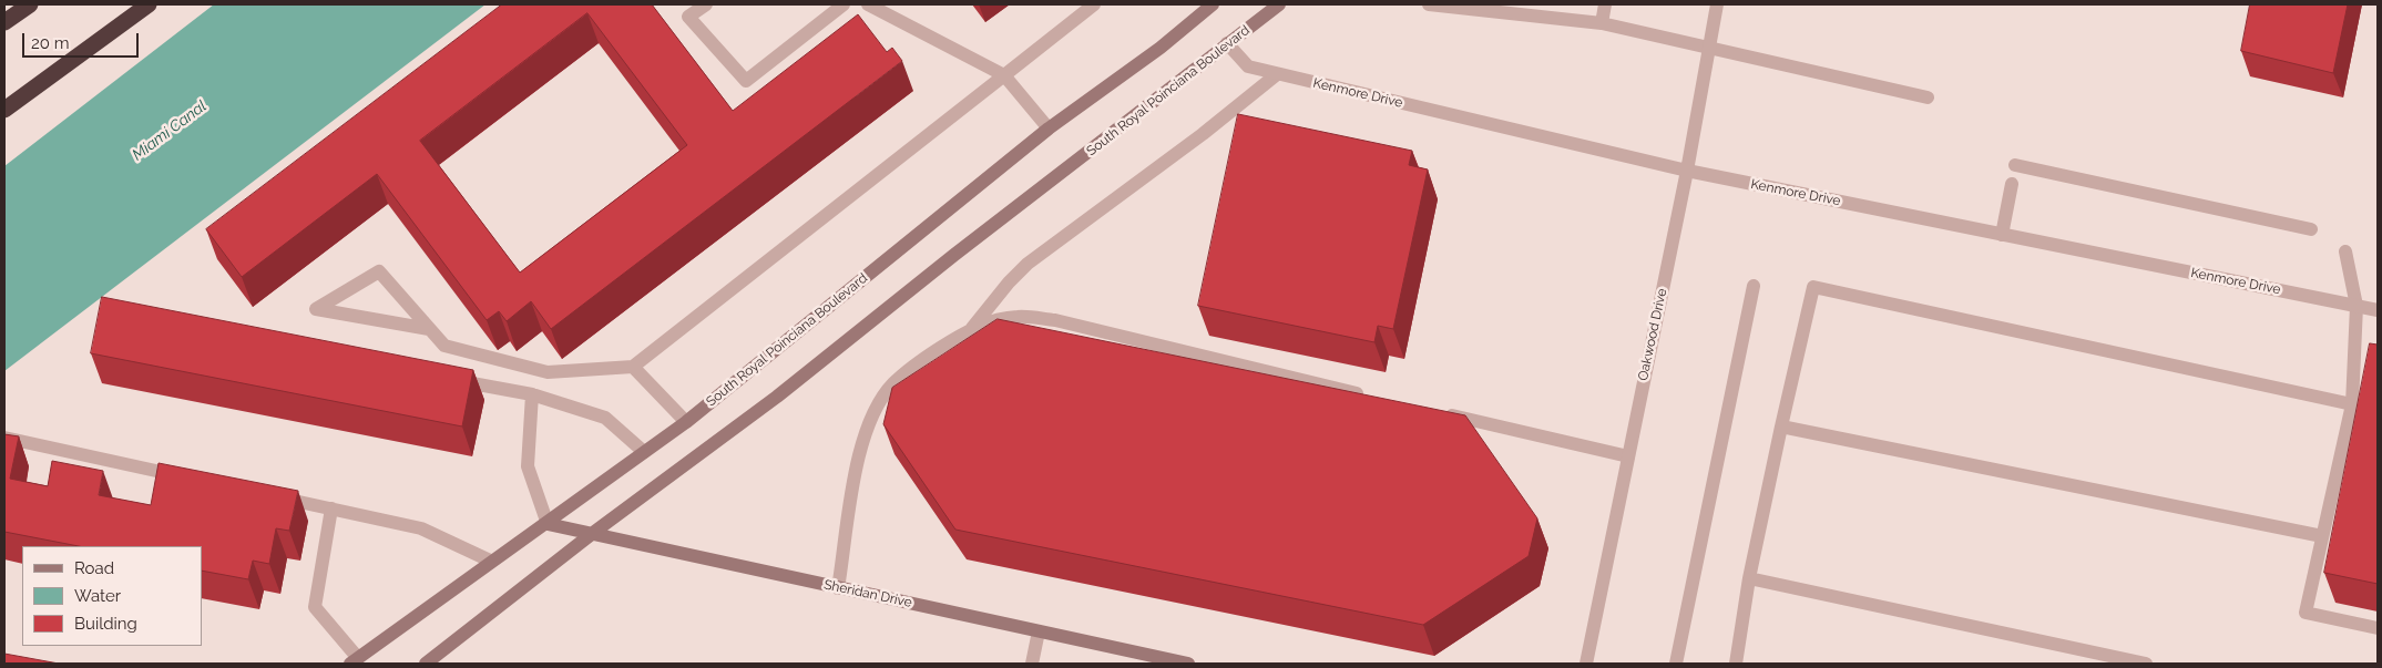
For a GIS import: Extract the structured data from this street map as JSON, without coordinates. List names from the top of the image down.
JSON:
{
  "streets": {
    "street": [
      "South Royal Poinciana Boulevard",
      "Kenmore Drive",
      "Oakwood Drive",
      "Sheridan Drive"
    ]
  },
  "crossings": [
    ["South Royal Poinciana Boulevard", "Kenmore Drive"],
    ["South Royal Poinciana Boulevard", "Sheridan Drive"],
    ["Kenmore Drive", "Oakwood Drive"]
  ],
  "water": ["Miami Canal"],
  "legend": ["Road", "Water", "Building"],
  "scale_bar": "20 m"
}
